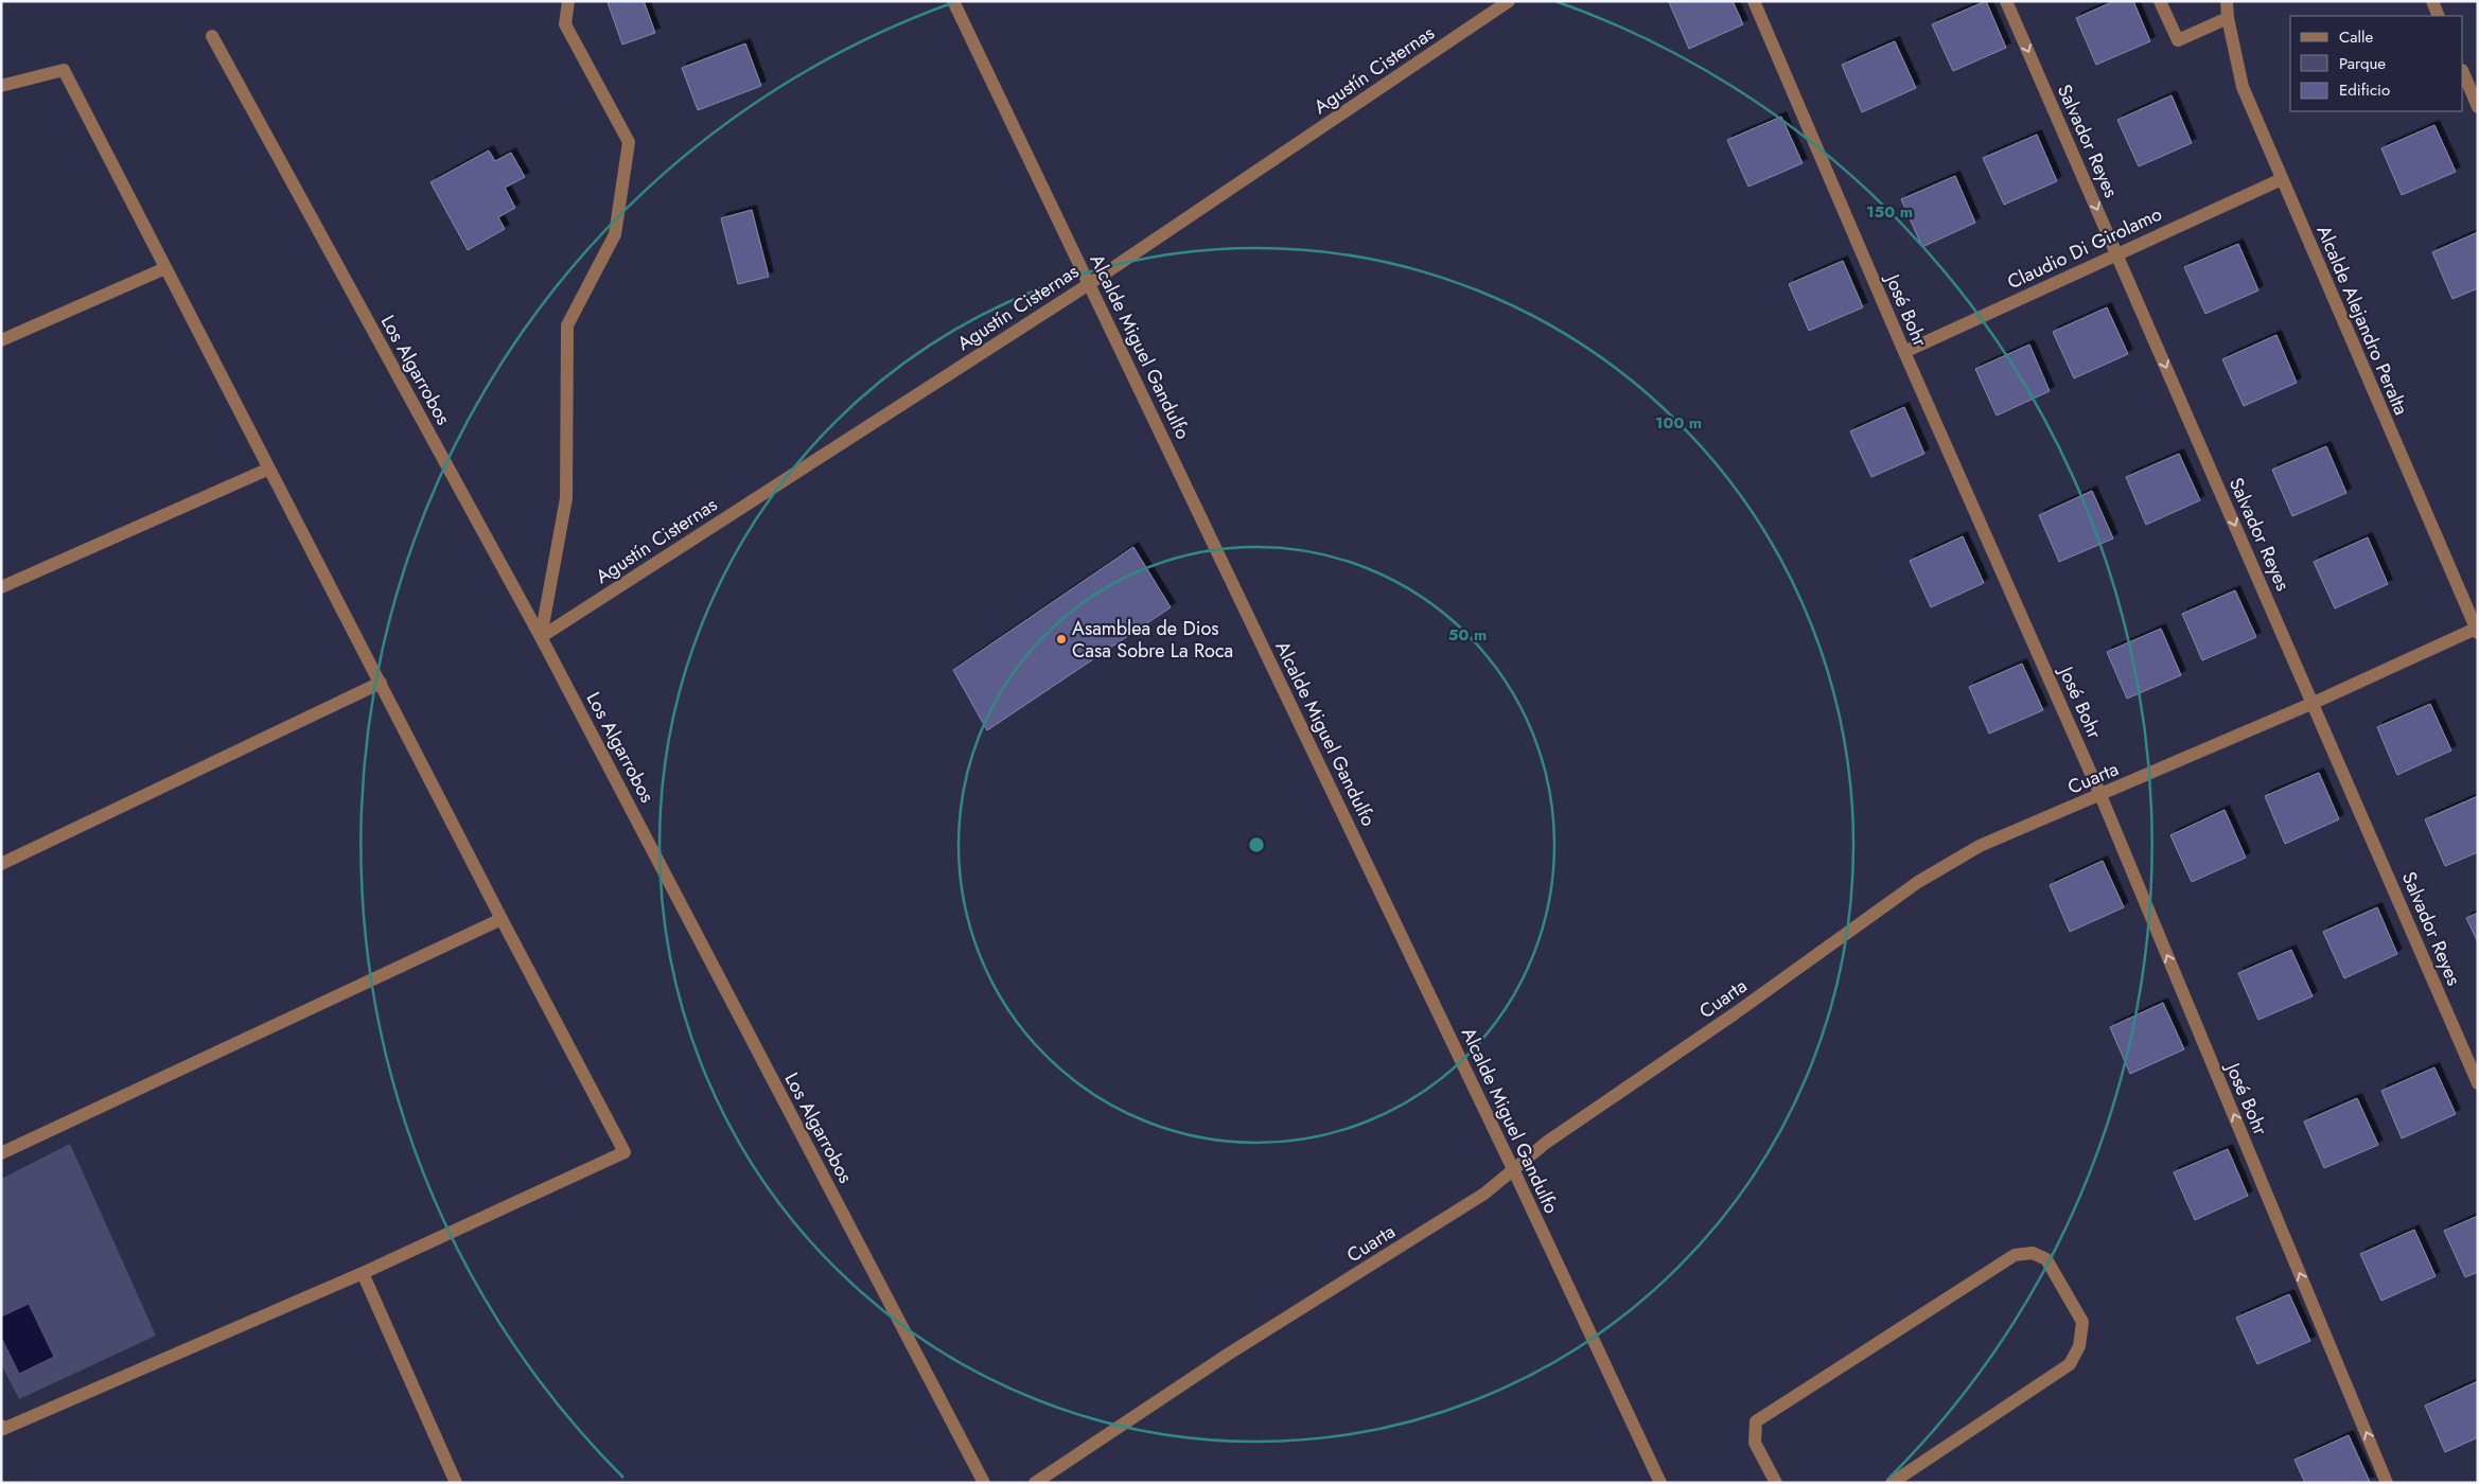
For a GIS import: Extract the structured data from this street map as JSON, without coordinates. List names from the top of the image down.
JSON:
{
  "streets": {
    "street": [
      "Agustín Cisternas",
      "Salvador Reyes",
      "Claudio Di Girolamo",
      "José Bohr",
      "Alcalde Alejandro Peralta",
      "Alcalde Miguel Gandulfo",
      "Los Algarrobos",
      "Cuarta"
    ]
  },
  "crossings": [
    ["Agustín Cisternas", "Alcalde Miguel Gandulfo"],
    ["Agustín Cisternas", "Los Algarrobos"],
    ["Salvador Reyes", "Claudio Di Girolamo"],
    ["Salvador Reyes", "Cuarta"],
    ["Claudio Di Girolamo", "José Bohr"],
    ["Claudio Di Girolamo", "Alcalde Alejandro Peralta"],
    ["José Bohr", "Cuarta"],
    ["Alcalde Alejandro Peralta", "Cuarta"],
    ["Alcalde Miguel Gandulfo", "Cuarta"]
  ],
  "one_way": ["Salvador Reyes", "José Bohr"],
  "places": ["Asamblea de Dios Casa Sobre La Roca"],
  "legend": ["Calle", "Parque", "Edificio"],
  "rings": ["150 m", "100 m", "50 m"]
}
